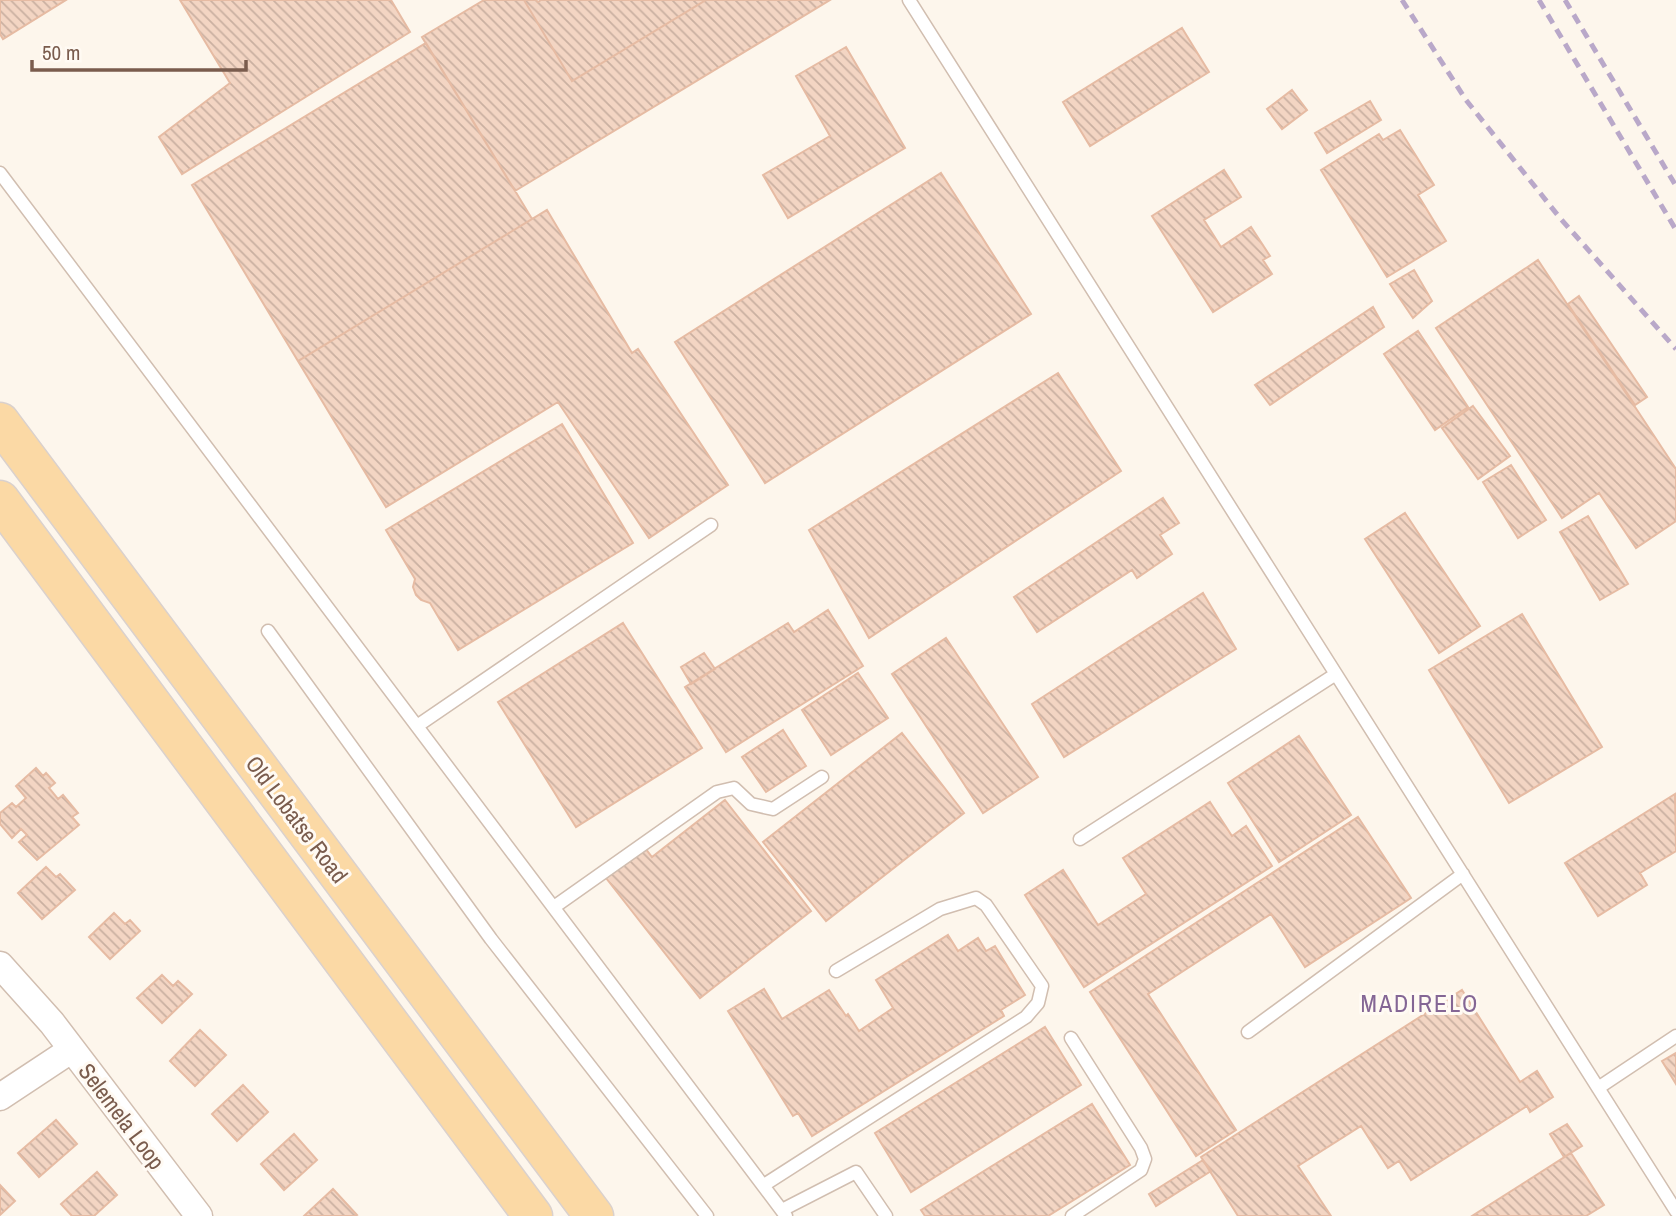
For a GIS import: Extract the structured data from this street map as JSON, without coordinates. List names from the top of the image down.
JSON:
{
  "streets": {
    "main road": ["Old Lobatse Road"],
    "street": ["Selemela Loop"]
  },
  "districts": ["MADIRELO"],
  "scale_bar": "50 m"
}
